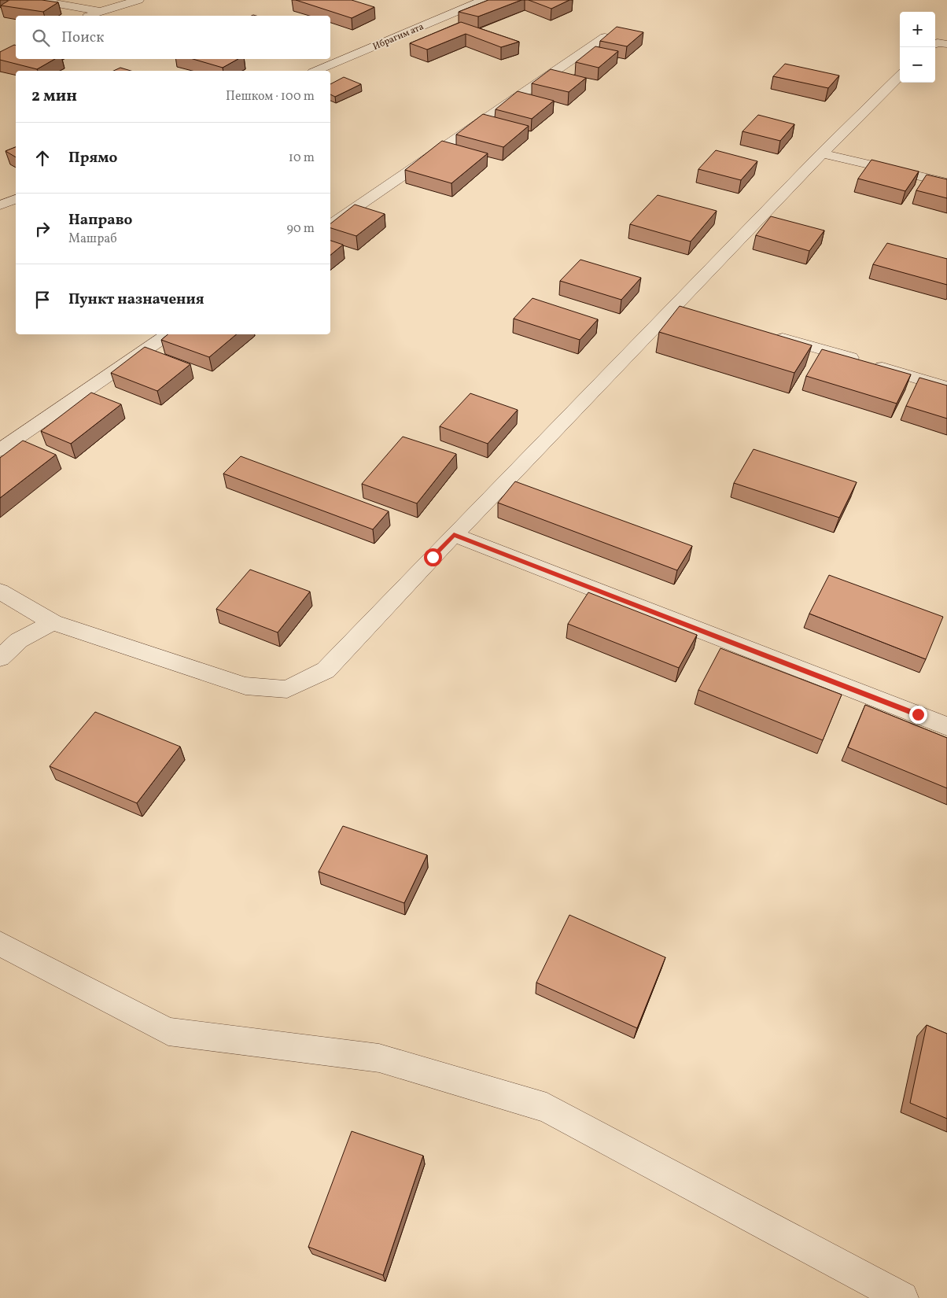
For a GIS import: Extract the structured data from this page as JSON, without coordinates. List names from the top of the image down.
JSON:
{
  "streets": {
    "street": ["Ибрагим ата"]
  },
  "page": {
    "map_buttons": ["+", "−"],
    "search": "Поиск",
    "heading": ["2 мин", "Пешком · 100 m"],
    "list": [
      ["Прямо", "10 m"],
      ["Направо", "Машраб", "90 m"],
      "Пункт назначения"
    ]
  }
}
